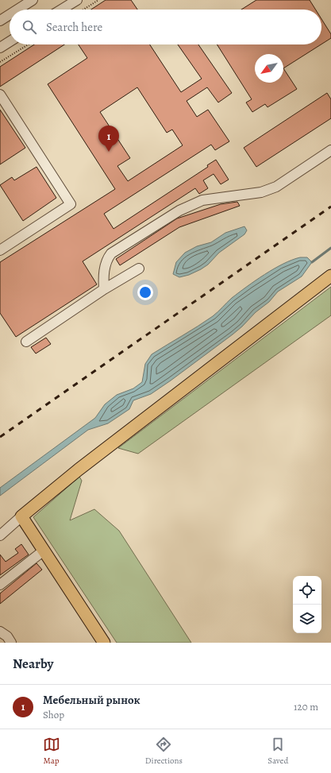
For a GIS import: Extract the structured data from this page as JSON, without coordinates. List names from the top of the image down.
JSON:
{
  "north": "bottom left",
  "page": {
    "search": "Search here",
    "pins": "1",
    "heading": "Nearby",
    "list": [
      {
        "mark": "1",
        "name": "Мебельный рынок",
        "note": "Shop",
        "value": "120 m"
      }
    ],
    "nav": ["Map", "Directions", "Saved"]
  }
}
